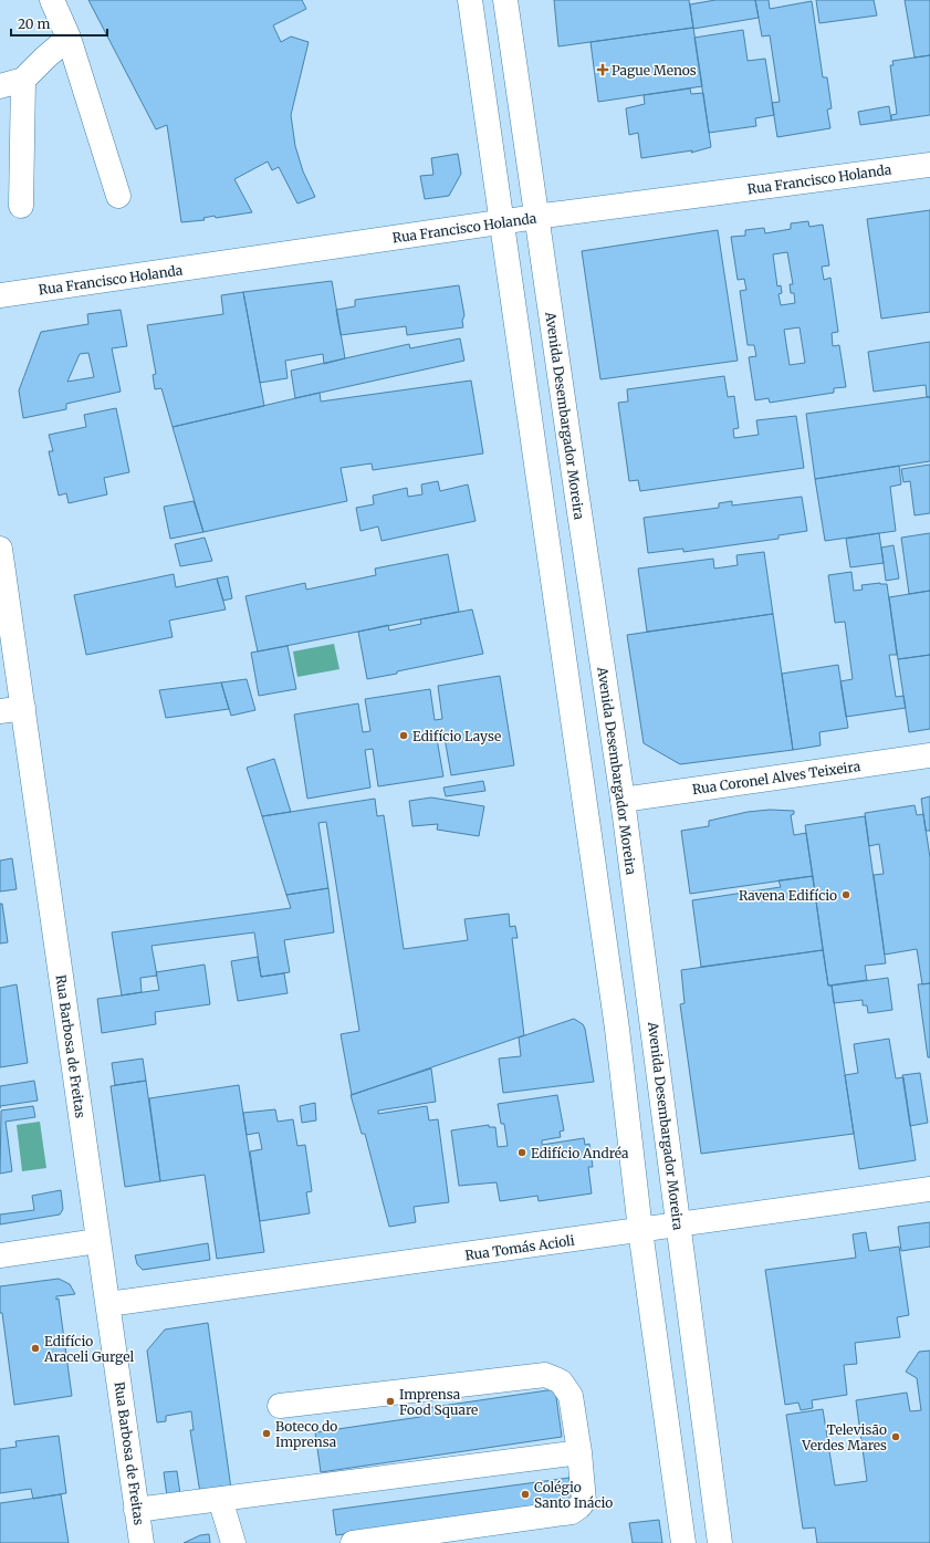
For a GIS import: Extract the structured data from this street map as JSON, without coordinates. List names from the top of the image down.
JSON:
{
  "streets": {
    "street": [
      "Rua Francisco Holanda",
      "Avenida Desembargador Moreira",
      "Rua Coronel Alves Teixeira",
      "Rua Barbosa de Freitas",
      "Rua Tomás Acioli"
    ]
  },
  "crossings": [
    ["Rua Francisco Holanda", "Avenida Desembargador Moreira"],
    ["Avenida Desembargador Moreira", "Rua Coronel Alves Teixeira"],
    ["Avenida Desembargador Moreira", "Rua Tomás Acioli"],
    ["Rua Barbosa de Freitas", "Rua Tomás Acioli"]
  ],
  "places": {
    "health": ["Pague Menos"],
    "other": [
      "Edifício Layse",
      "Ravena Edifício",
      "Edifício Andréa",
      "Edifício Araceli Gurgel",
      "Imprensa Food Square",
      "Boteco do Imprensa",
      "Televisão Verdes Mares",
      "Colégio Santo Inácio"
    ]
  },
  "scale_bar": "20 m"
}
